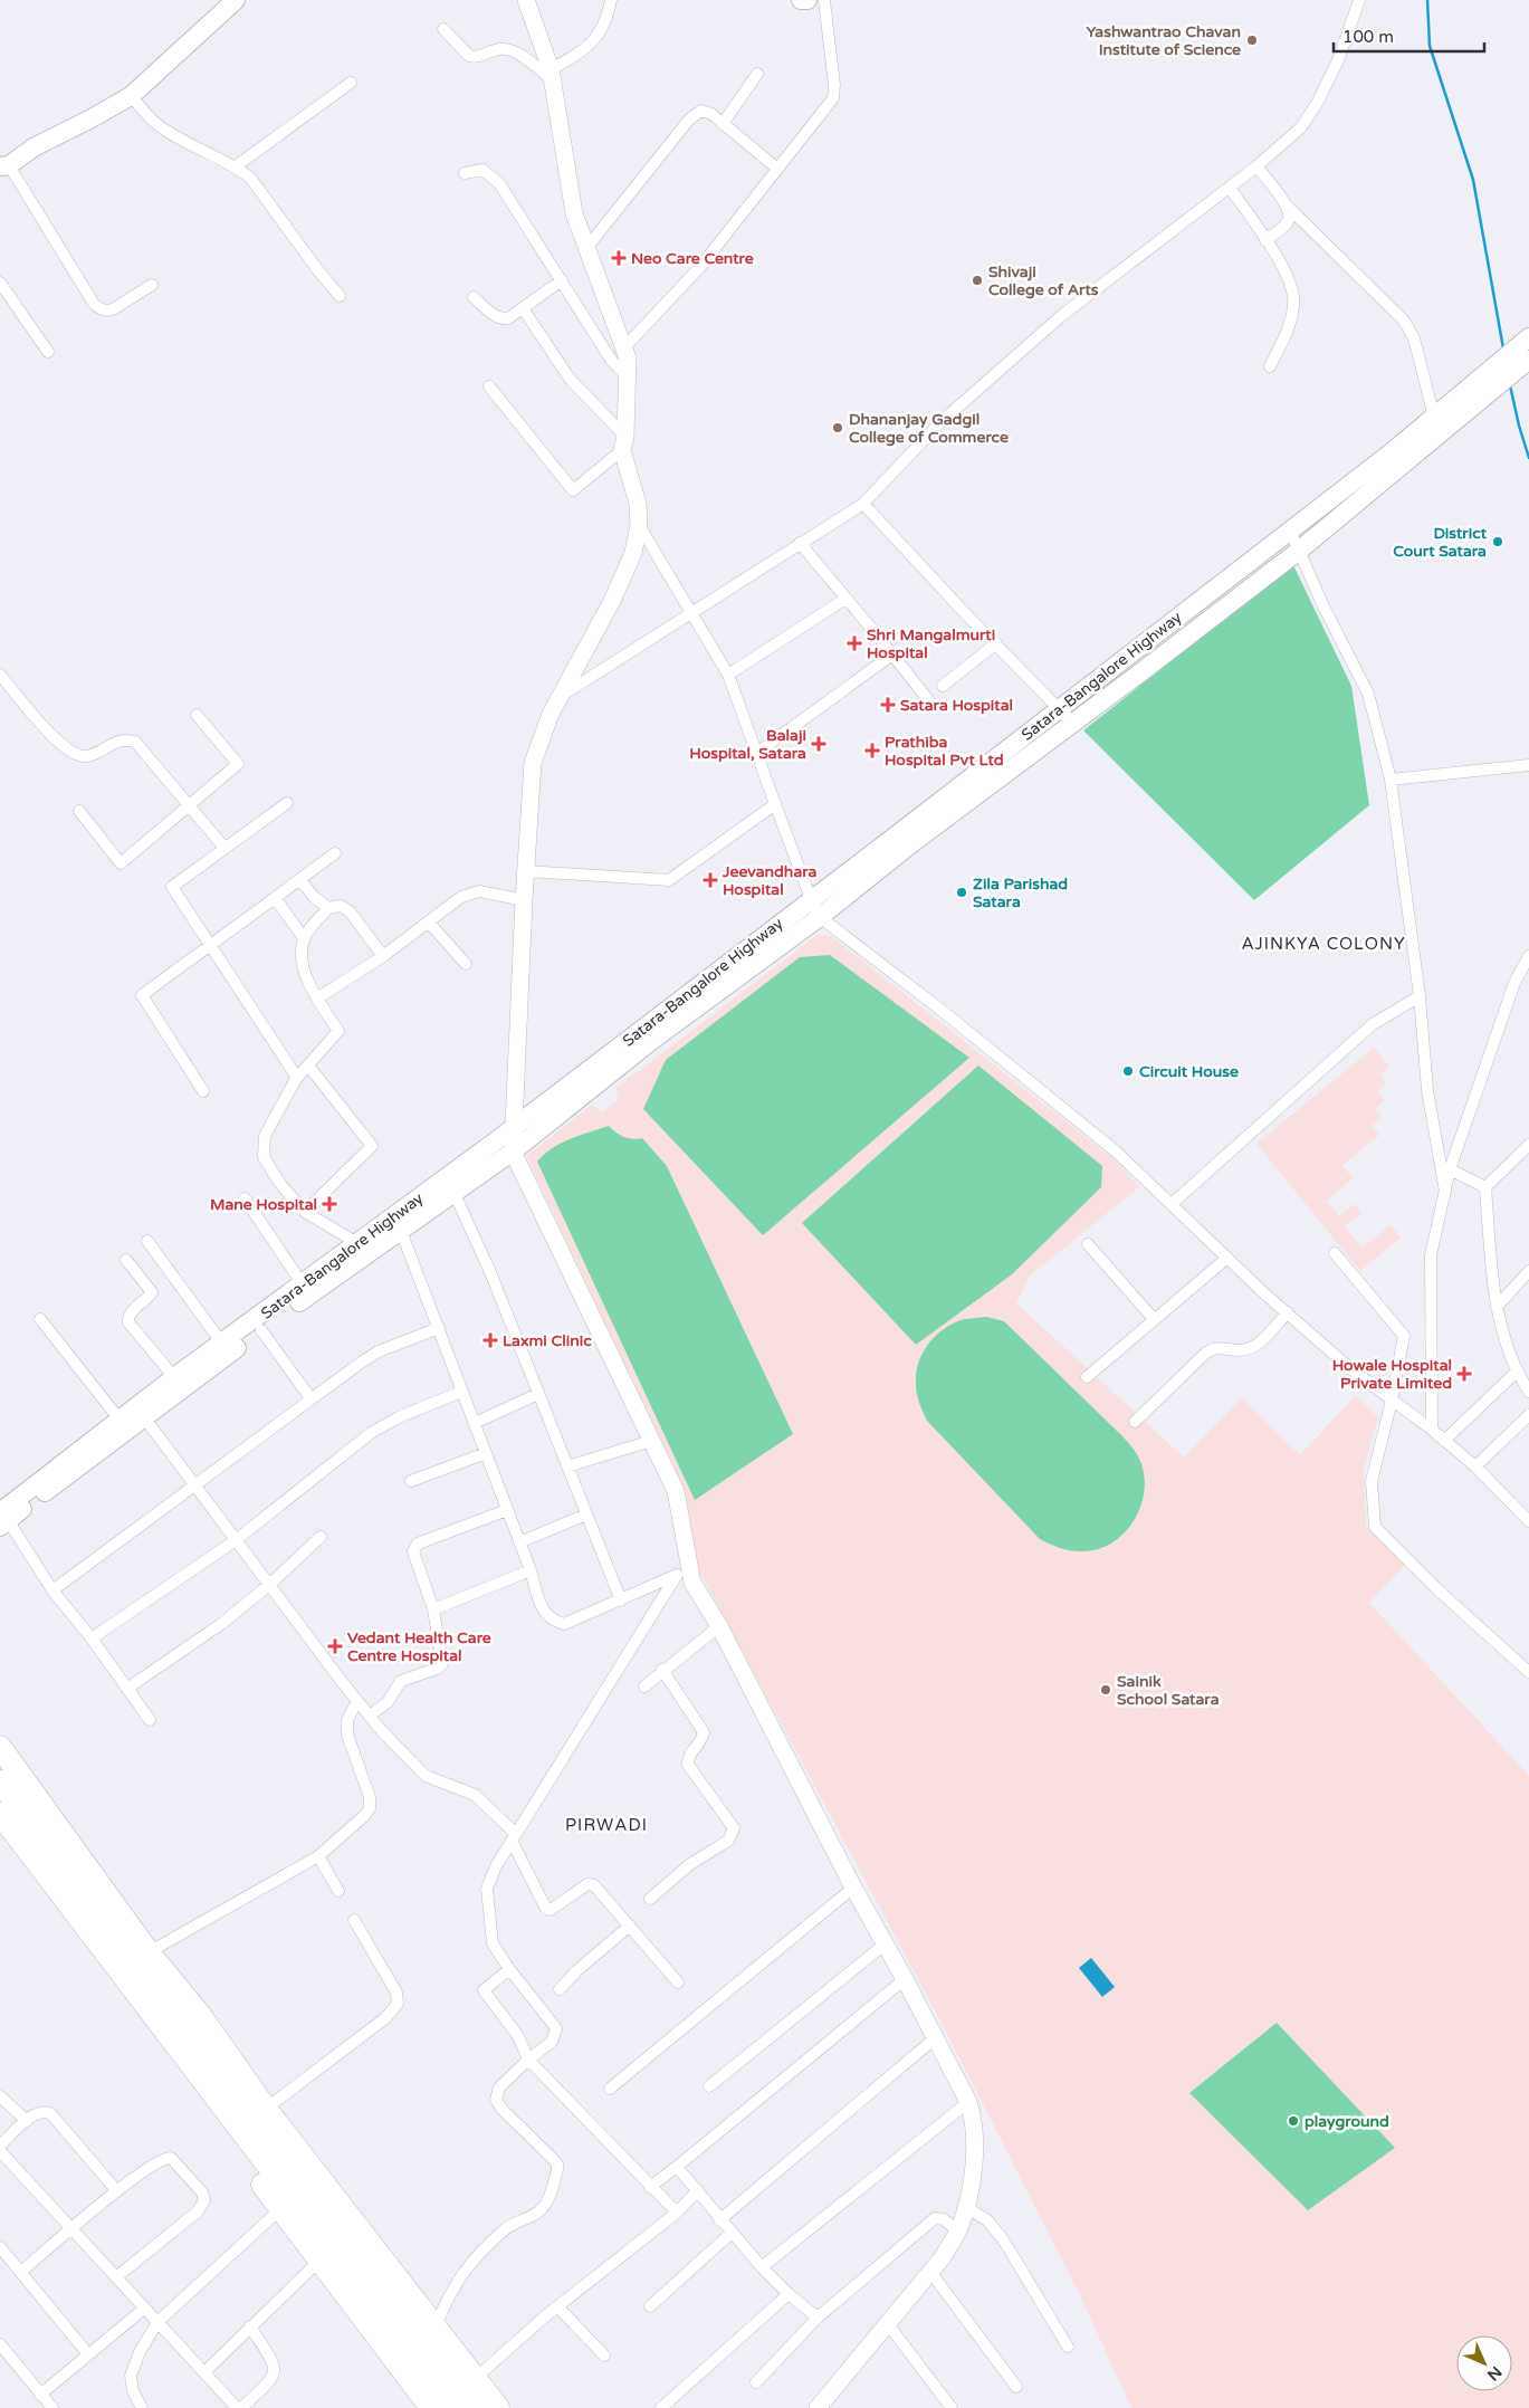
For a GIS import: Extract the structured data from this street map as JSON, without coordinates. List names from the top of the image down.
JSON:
{
  "streets": {
    "main road": ["Satara-Bangalore Highway"]
  },
  "districts": ["AJINKYA COLONY", "PIRWADI"],
  "places": {
    "other": [
      "Yashwantrao Chavan Institute of Science",
      "Shivaji College of Arts",
      "Dhananjay Gadgil College of Commerce",
      "District Court Satara",
      "Zila Parishad Satara",
      "Circuit House",
      "Sainik School Satara",
      "playground"
    ],
    "health": [
      "Neo Care Centre",
      "Shri Mangalmurti Hospital",
      "Satara Hospital",
      "Balaji Hospital, Satara",
      "Prathiba Hospital Pvt Ltd",
      "Jeevandhara Hospital",
      "Mane Hospital",
      "Laxmi Clinic",
      "Howale Hospital Private Limited",
      "Vedant Health Care Centre Hospital"
    ]
  },
  "scale_bar": "100 m",
  "north": "bottom right"
}
